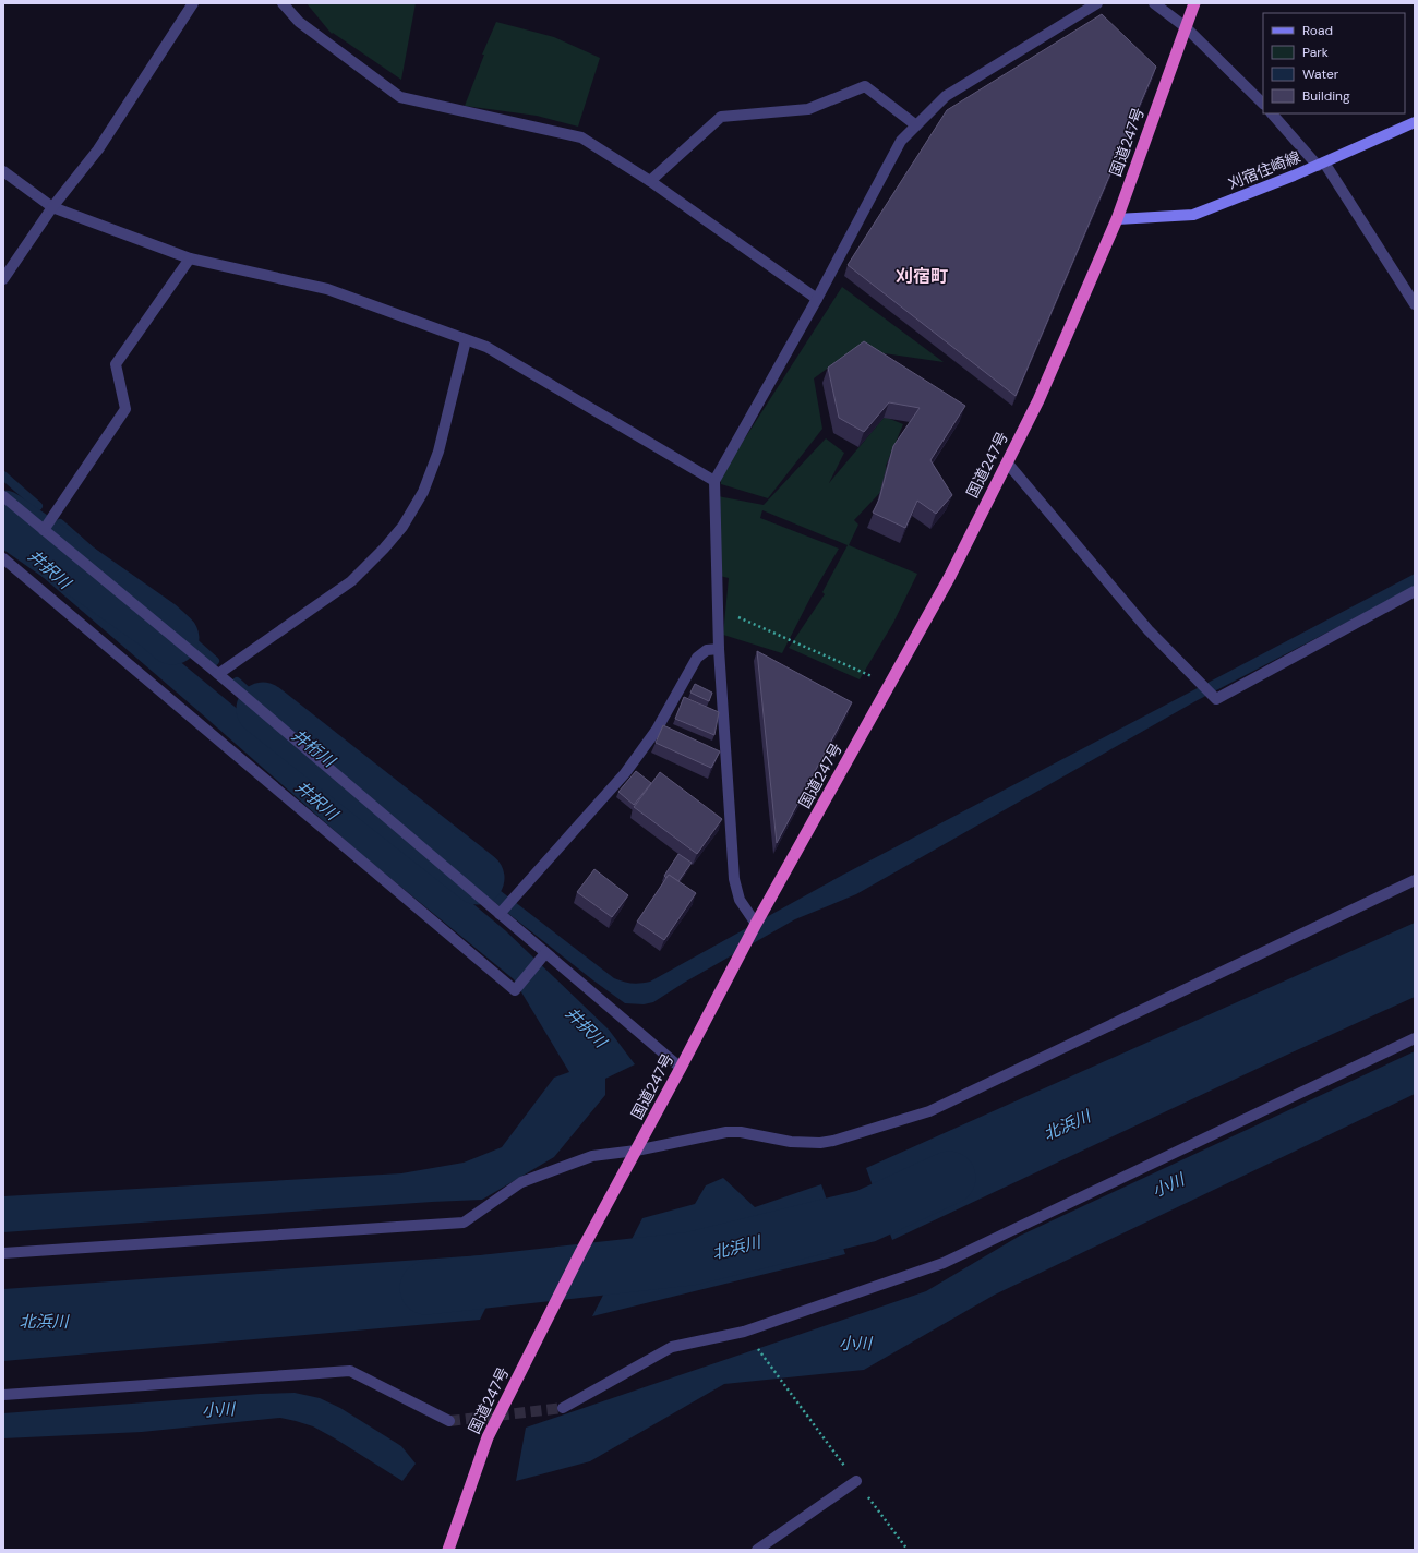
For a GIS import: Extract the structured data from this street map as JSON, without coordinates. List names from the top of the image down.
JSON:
{
  "streets": {
    "highway": ["国道247号"],
    "main road": ["刈宿住崎線"]
  },
  "crossings": [
    ["国道247号", "刈宿住崎線"]
  ],
  "districts": ["刈宿町"],
  "water": [
    "井択川",
    "井桁川",
    "北浜川",
    "小川"
  ],
  "legend": [
    "Road",
    "Park",
    "Water",
    "Building"
  ]
}
